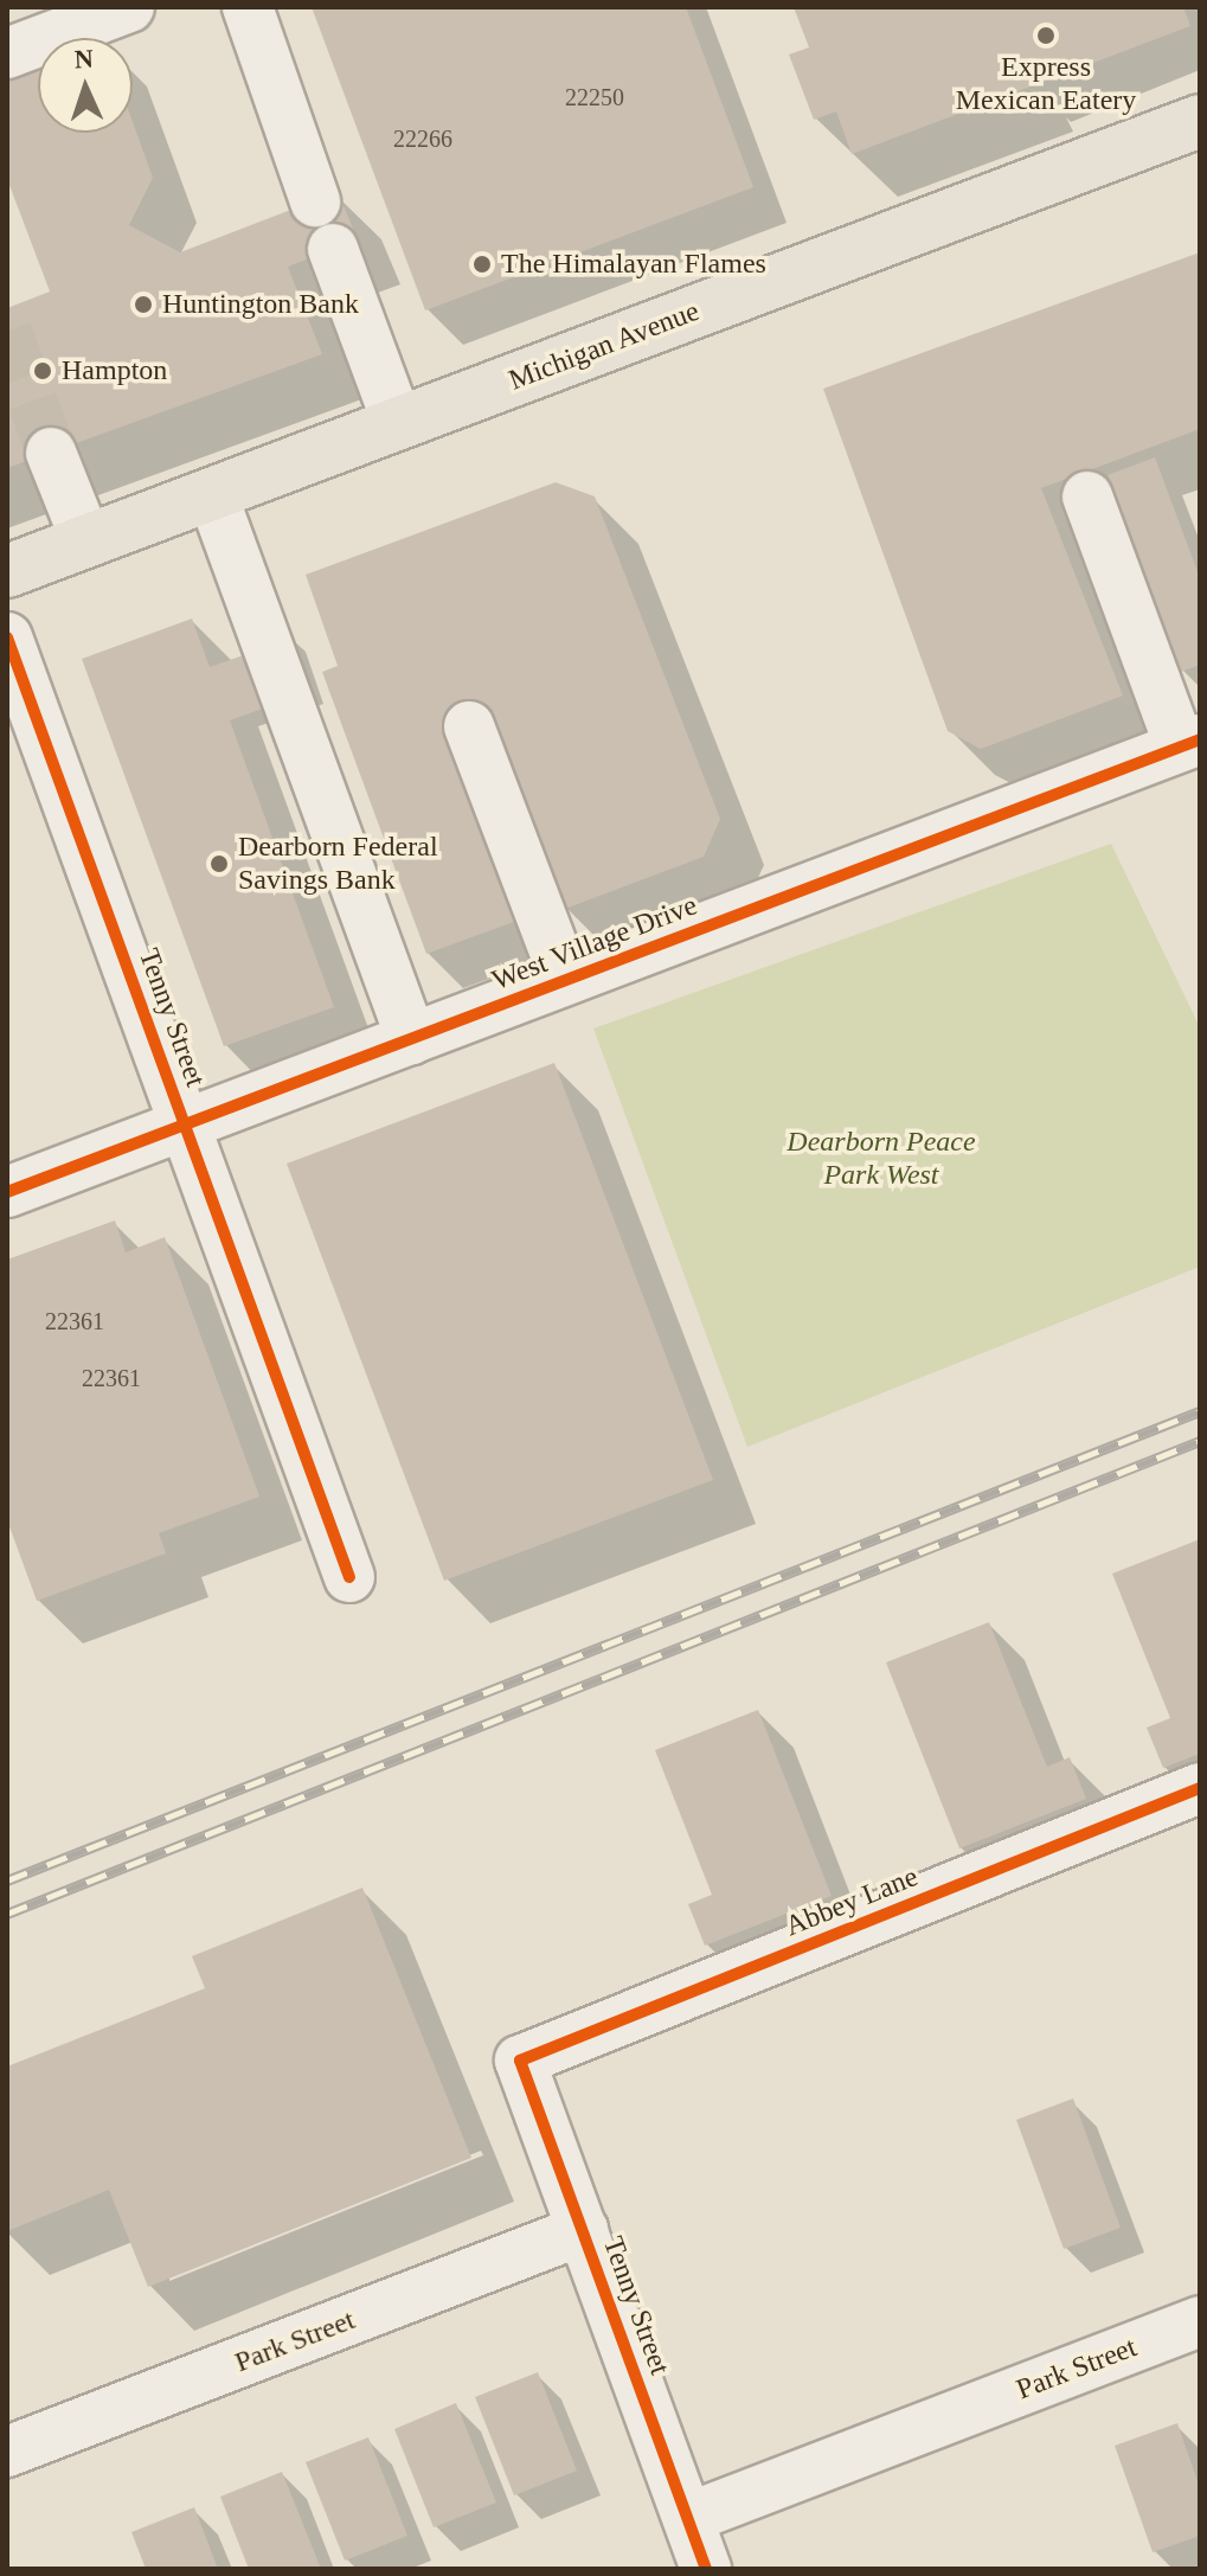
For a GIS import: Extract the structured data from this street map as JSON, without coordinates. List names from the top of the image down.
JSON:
{
  "streets": {
    "main road": ["Michigan Avenue"],
    "street": [
      "West Village Drive",
      "Tenny Street",
      "Abbey Lane",
      "Park Street"
    ]
  },
  "crossings": [
    ["West Village Drive", "Tenny Street"],
    ["Tenny Street", "Abbey Lane"],
    ["Tenny Street", "Park Street"]
  ],
  "parks": ["Dearborn Peace Park West"],
  "places": [
    "Express Mexican Eatery",
    "The Himalayan Flames",
    "Huntington Bank",
    "Hampton",
    "Dearborn Federal Savings Bank"
  ],
  "house_numbers": [
    "22250",
    "22266",
    "22361",
    "22361"
  ],
  "north": "top"
}
